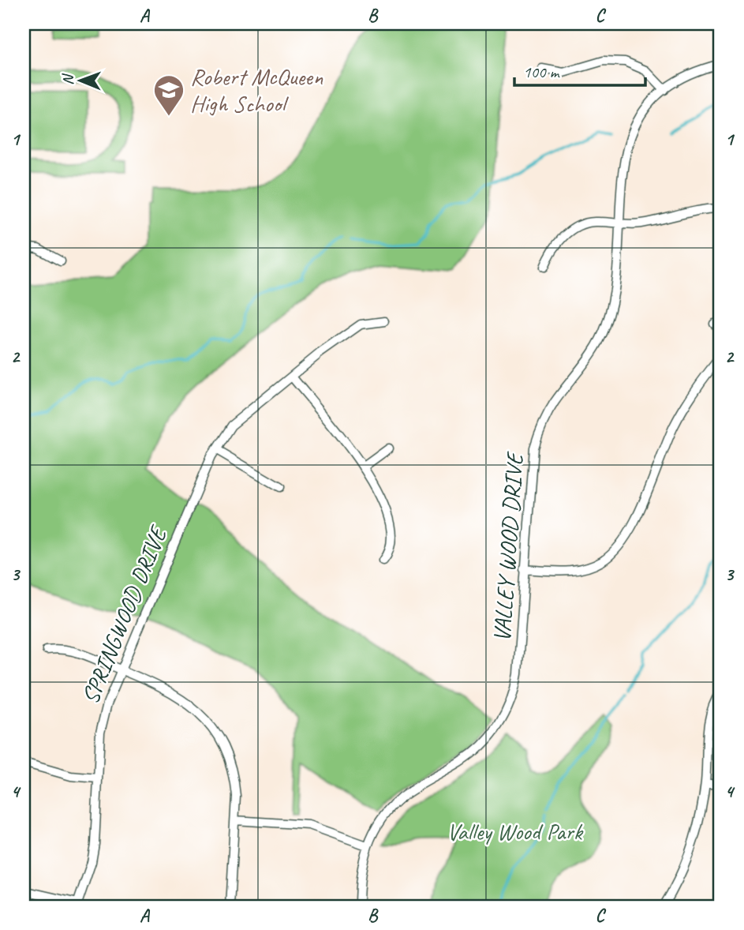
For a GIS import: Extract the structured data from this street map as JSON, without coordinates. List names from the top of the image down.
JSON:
{
  "streets": {
    "street": ["VALLEY WOOD DRIVE", "SPRINGWOOD DRIVE"]
  },
  "parks": ["Valley Wood Park"],
  "places": {
    "school or university": ["Robert McQueen High School"]
  },
  "scale_bar": "100 m",
  "north": "left",
  "grid": {
    "columns": ["A", "B", "C"],
    "rows": [
      "1",
      "2",
      "3",
      "4"
    ]
  }
}
